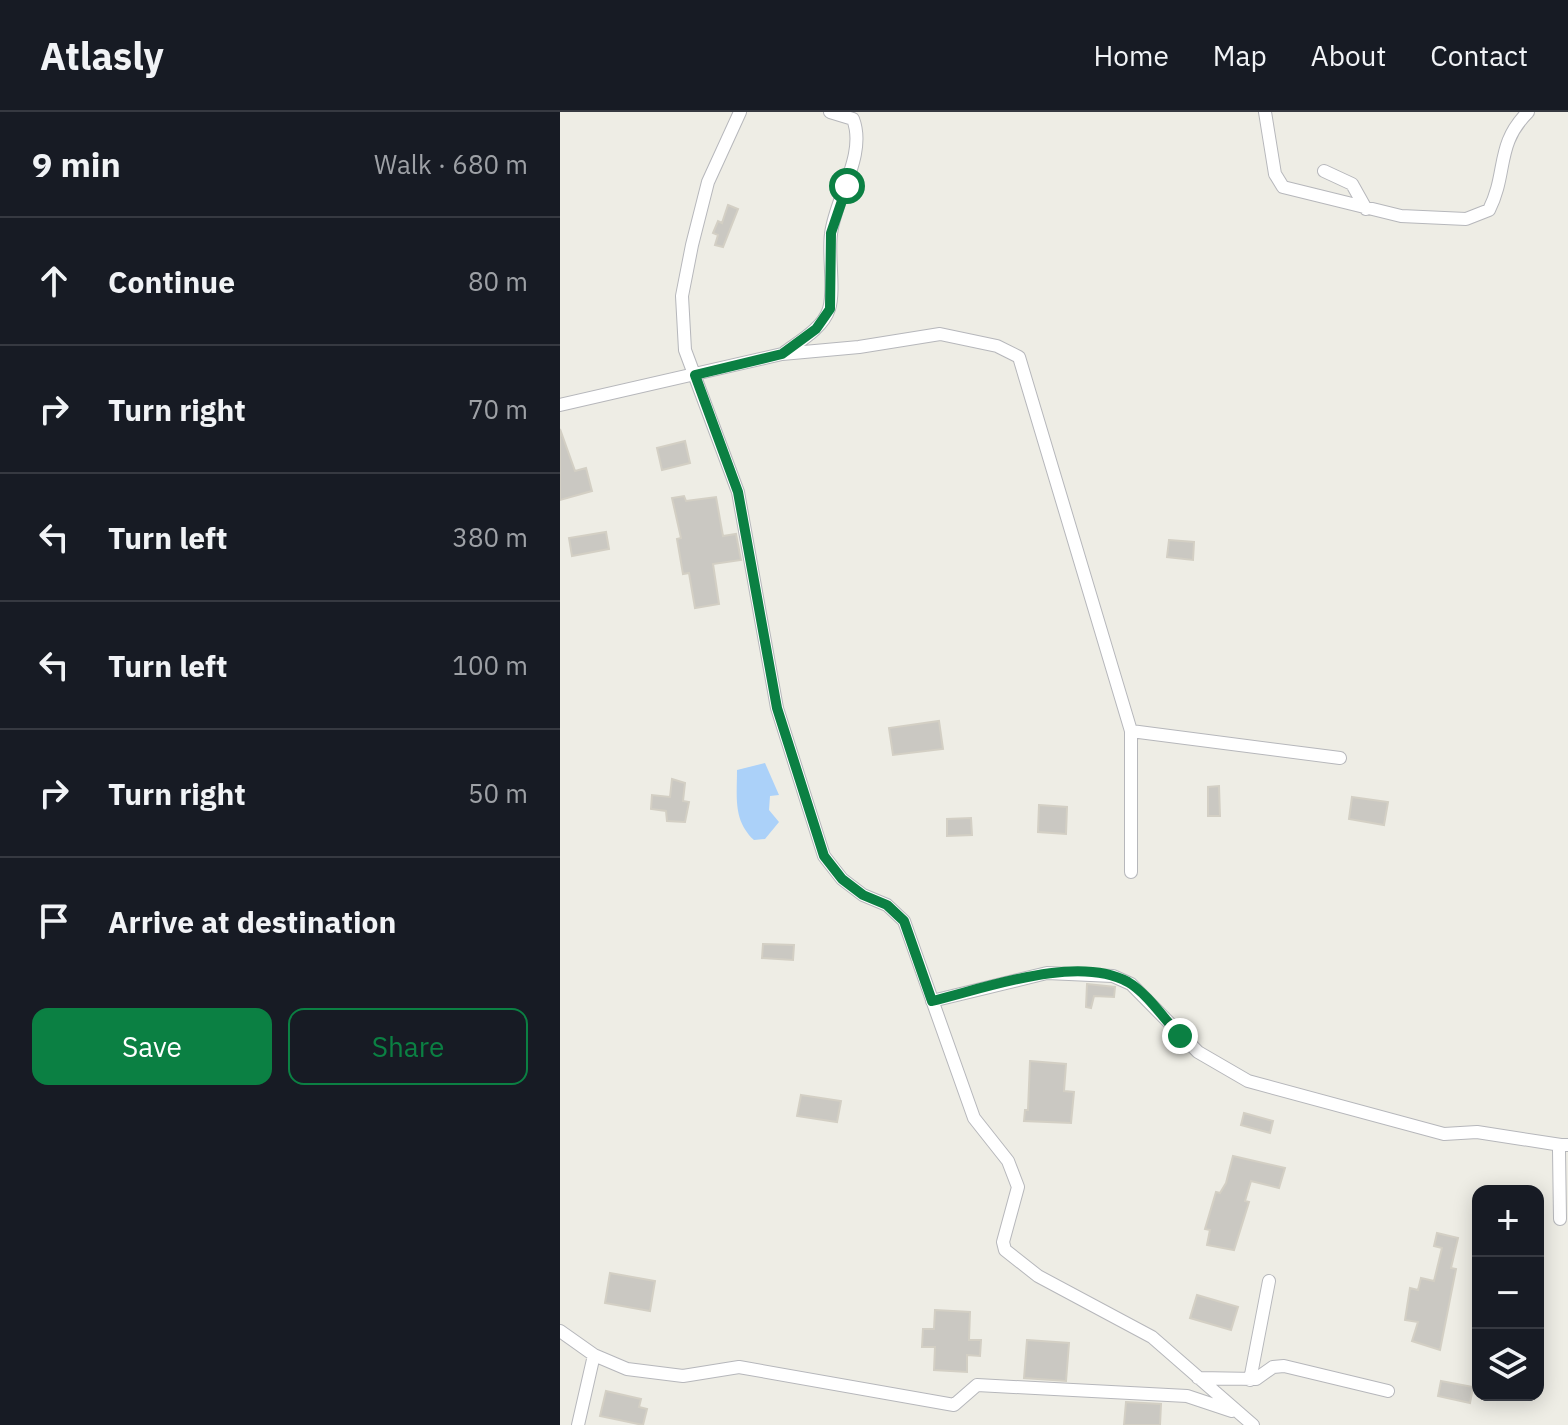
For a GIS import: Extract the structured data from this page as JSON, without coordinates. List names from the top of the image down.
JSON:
{
  "page": {
    "header": "Atlasly",
    "nav": [
      "Home",
      "Map",
      "About",
      "Contact"
    ],
    "heading": ["9 min", "Walk · 680 m"],
    "list": [
      ["Continue", "80 m"],
      ["Turn right", "70 m"],
      ["Turn left", "380 m"],
      ["Turn left", "100 m"],
      ["Turn right", "50 m"],
      "Arrive at destination"
    ],
    "buttons": ["Save", "Share"],
    "map_buttons": ["+", "−"]
  }
}
